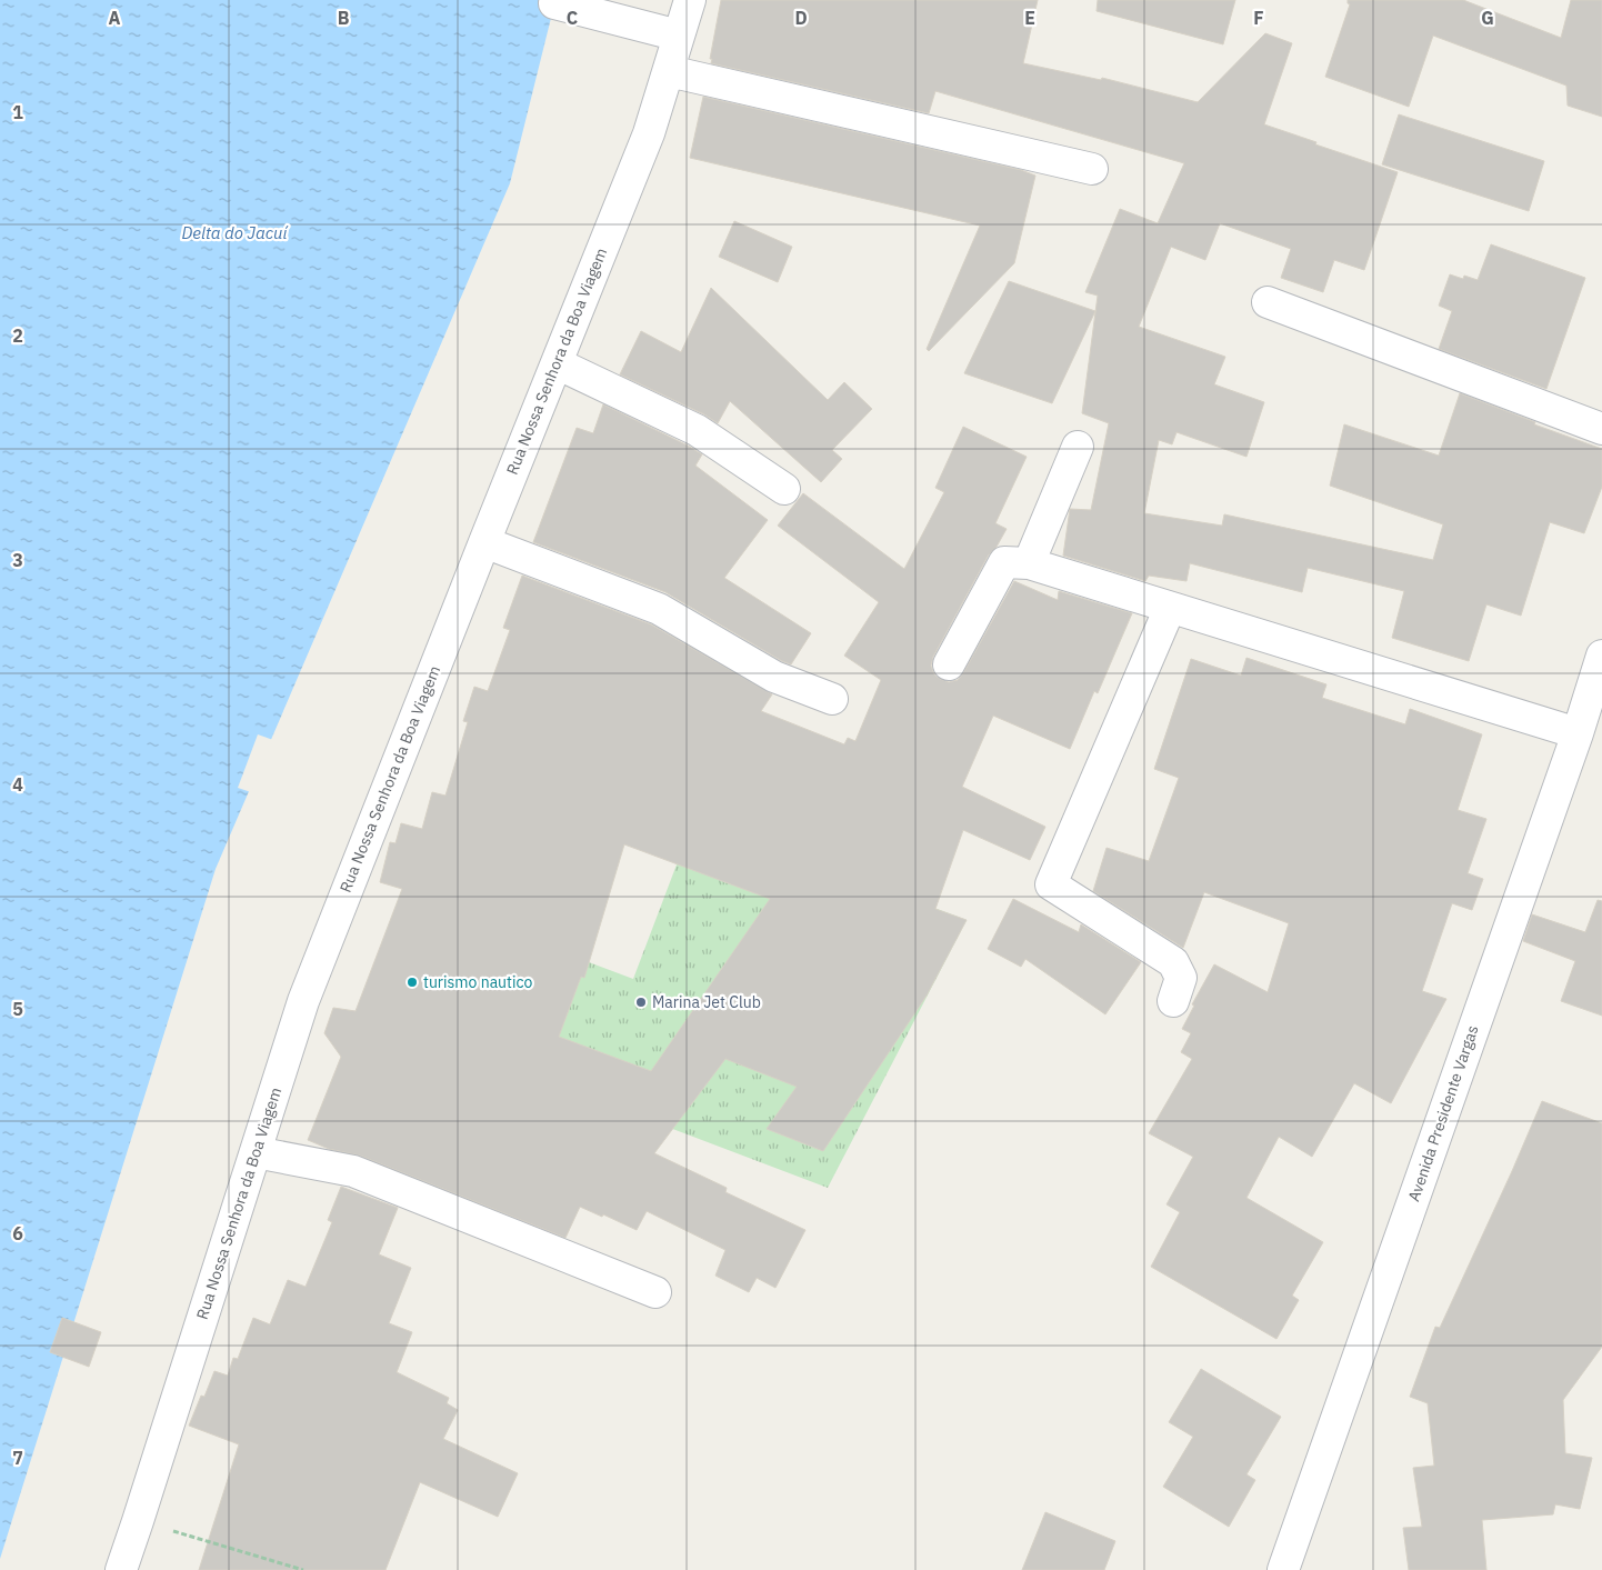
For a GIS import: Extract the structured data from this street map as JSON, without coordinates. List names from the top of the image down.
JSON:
{
  "streets": {
    "street": ["Rua Nossa Senhora da Boa Viagem", "Avenida Presidente Vargas"]
  },
  "water": ["Delta do Jacuí"],
  "places": ["turismo nautico", "Marina Jet Club"],
  "grid": {
    "columns": [
      "A",
      "B",
      "C",
      "D",
      "E",
      "F",
      "G"
    ],
    "rows": [
      "1",
      "2",
      "3",
      "4",
      "5",
      "6",
      "7"
    ]
  }
}
